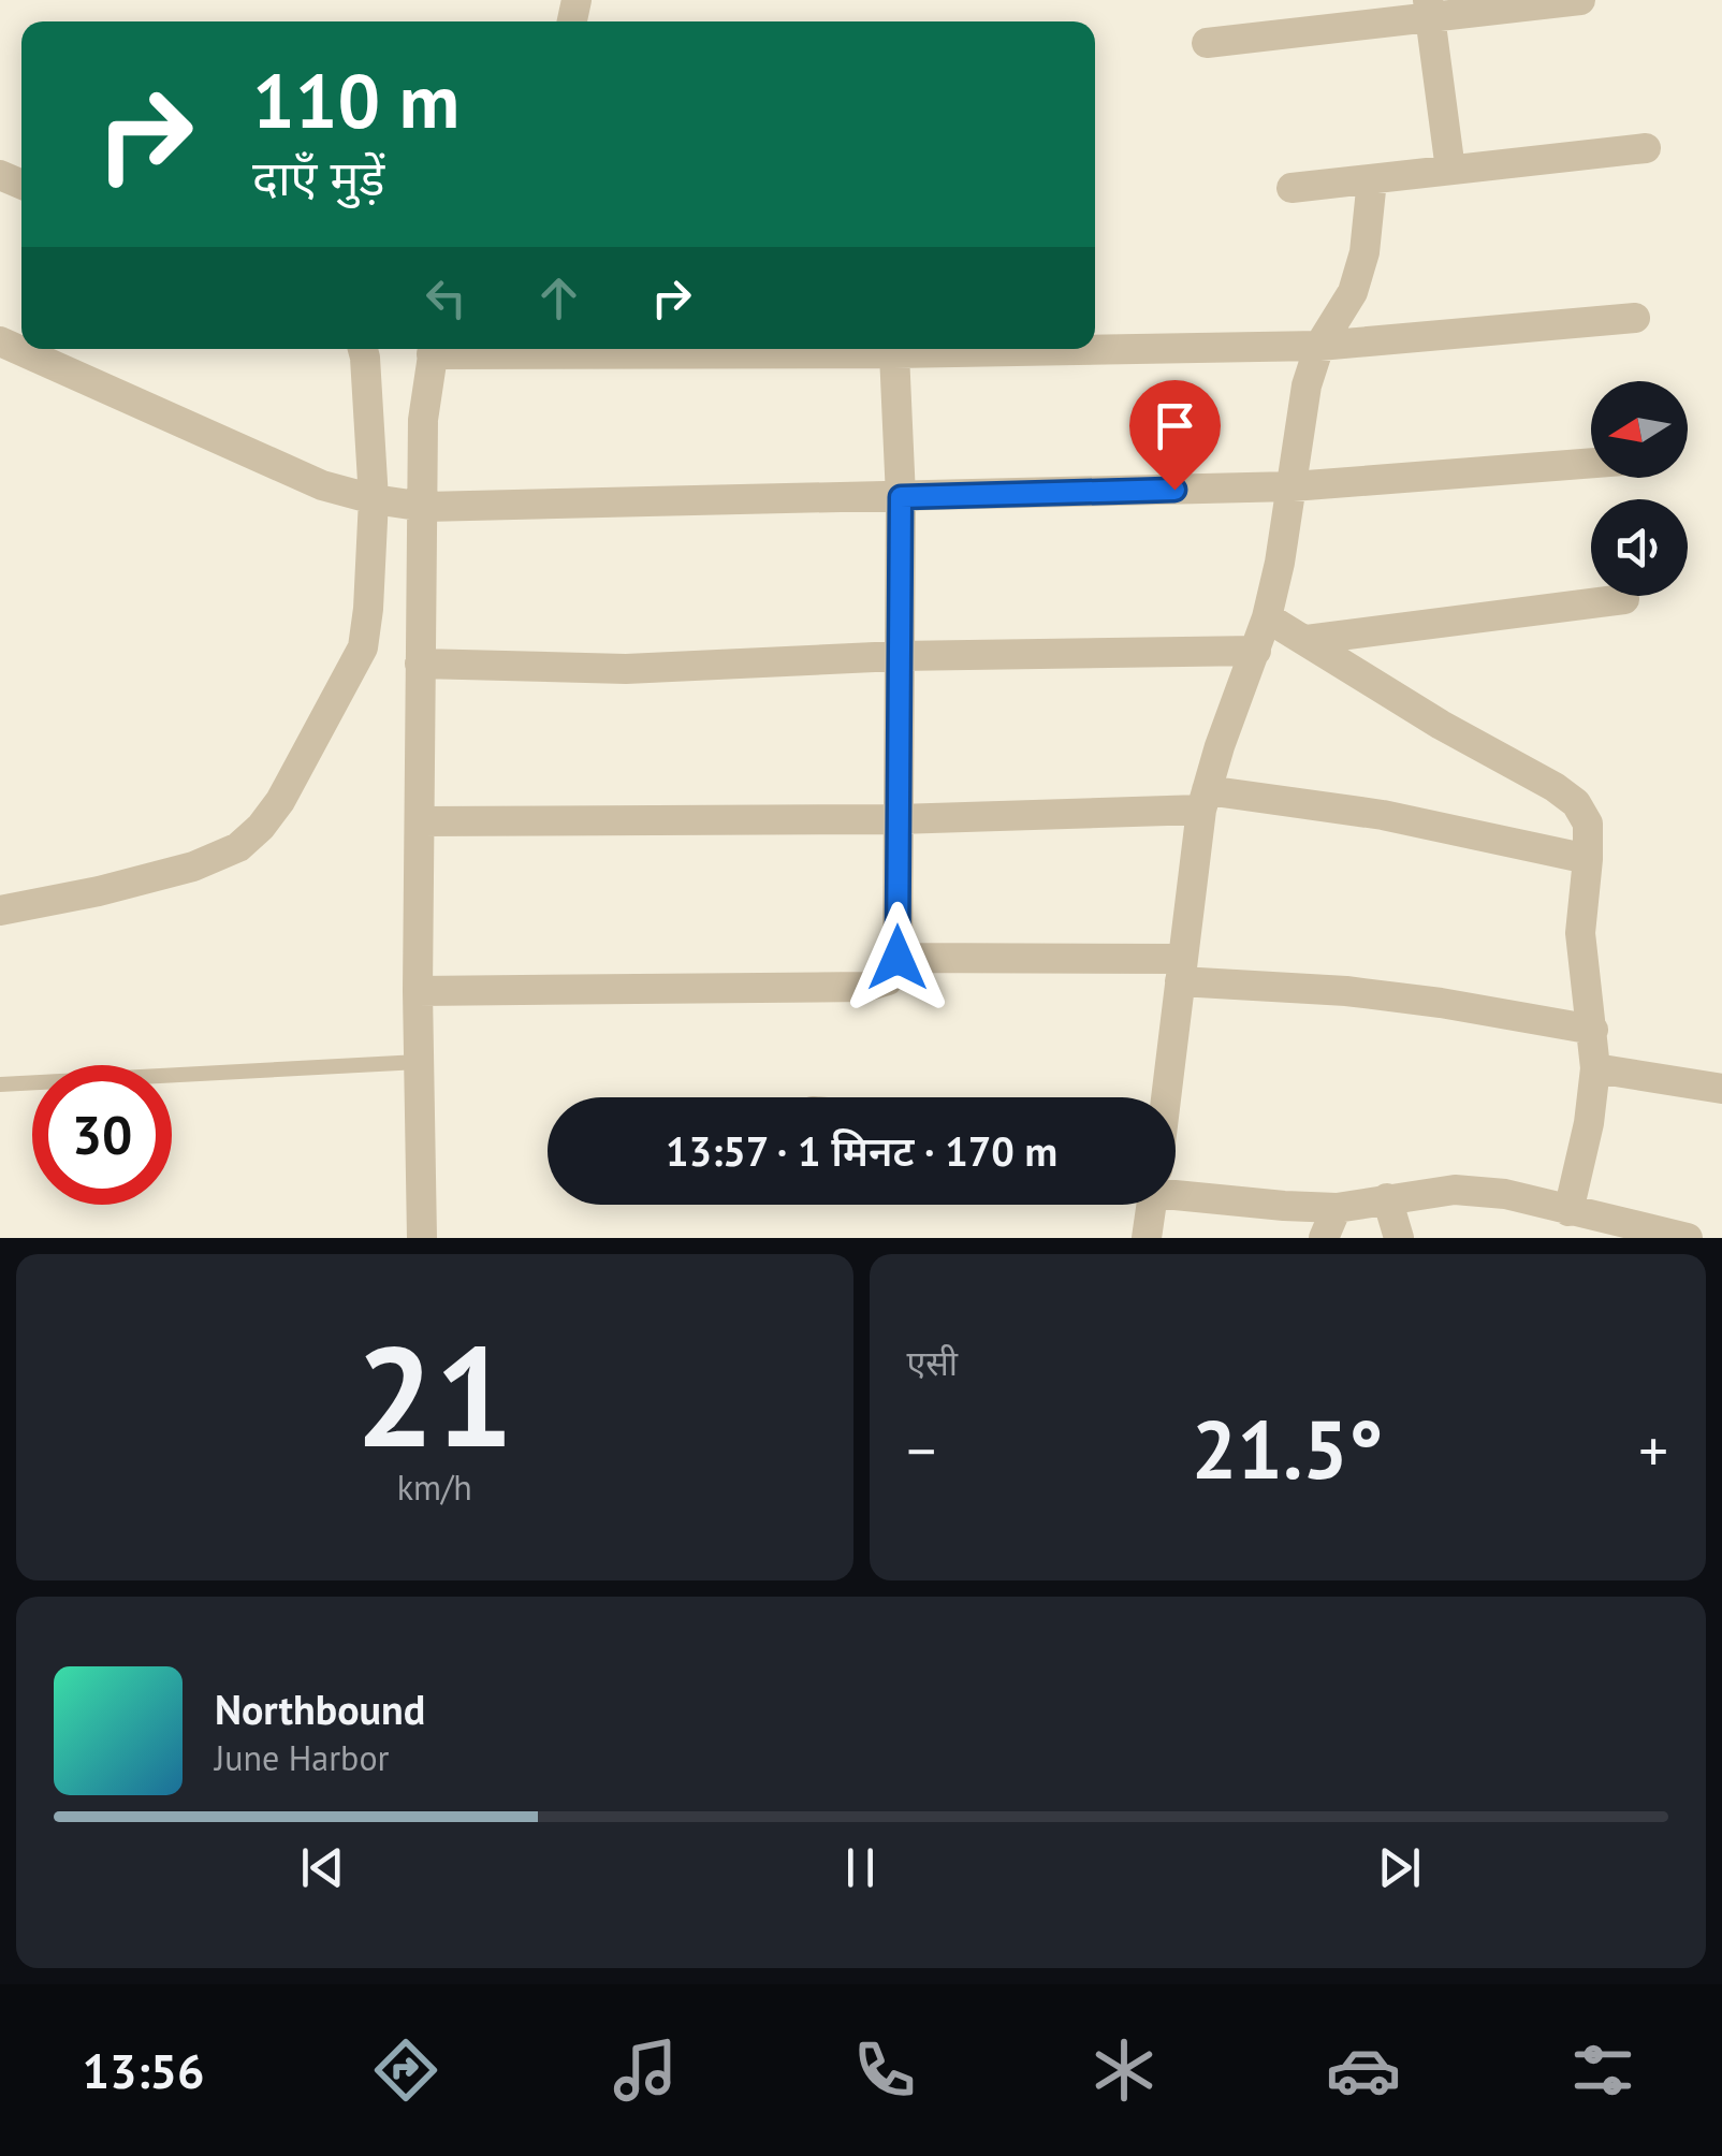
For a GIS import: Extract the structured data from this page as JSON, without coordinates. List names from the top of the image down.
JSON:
{
  "north": "left",
  "page": {
    "turn": ["110 m", "दाएँ मुड़ें"],
    "limit": "30",
    "trip": "13:57 · 1 मिनट · 170 m",
    "tile": [
      ["21", "km/h"],
      "एसी"
    ],
    "heat": ["−", "21.5°", "+"],
    "song": ["Northbound", "June Harbor"],
    "tabs": "13:56"
  }
}
